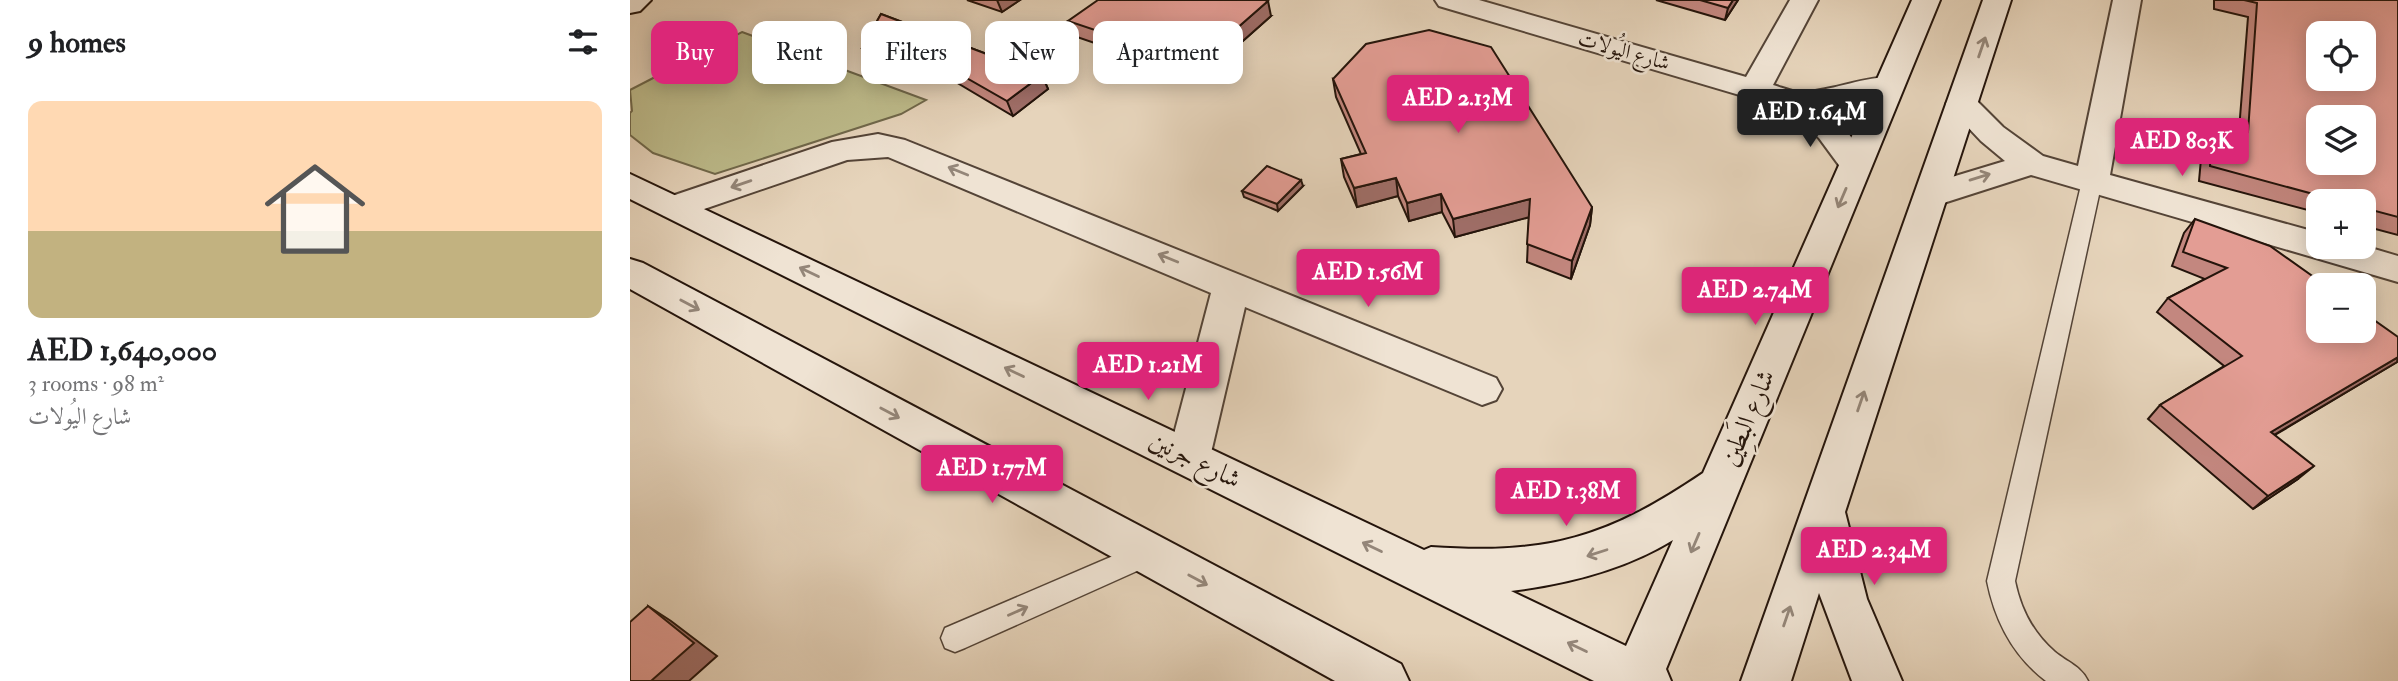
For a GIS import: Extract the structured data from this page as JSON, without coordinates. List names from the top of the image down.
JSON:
{
  "streets": {
    "main road": ["شارع اليُولات", "شارع البَطِين", "شارع جرنين"]
  },
  "crossings": [
    ["شارع اليُولات", "شارع البَطِين"],
    ["شارع البَطِين", "شارع جرنين"]
  ],
  "page": {
    "heading": "9 homes",
    "map_buttons": ["+", "−"],
    "chip": [
      "Buy",
      "Rent",
      "Filters",
      "New",
      "Apartment"
    ],
    "price": [
      "AED 2.13M",
      "AED 1.64M",
      "AED 803K",
      "AED 1.56M",
      "AED 2.74M",
      "AED 1.21M",
      "AED 1.77M",
      "AED 1.38M",
      "AED 2.34M"
    ],
    "list": [
      {
        "name": "AED 1,640,000",
        "note": "3 rooms · 98 m² · شارع اليُولات"
      }
    ]
  }
}
